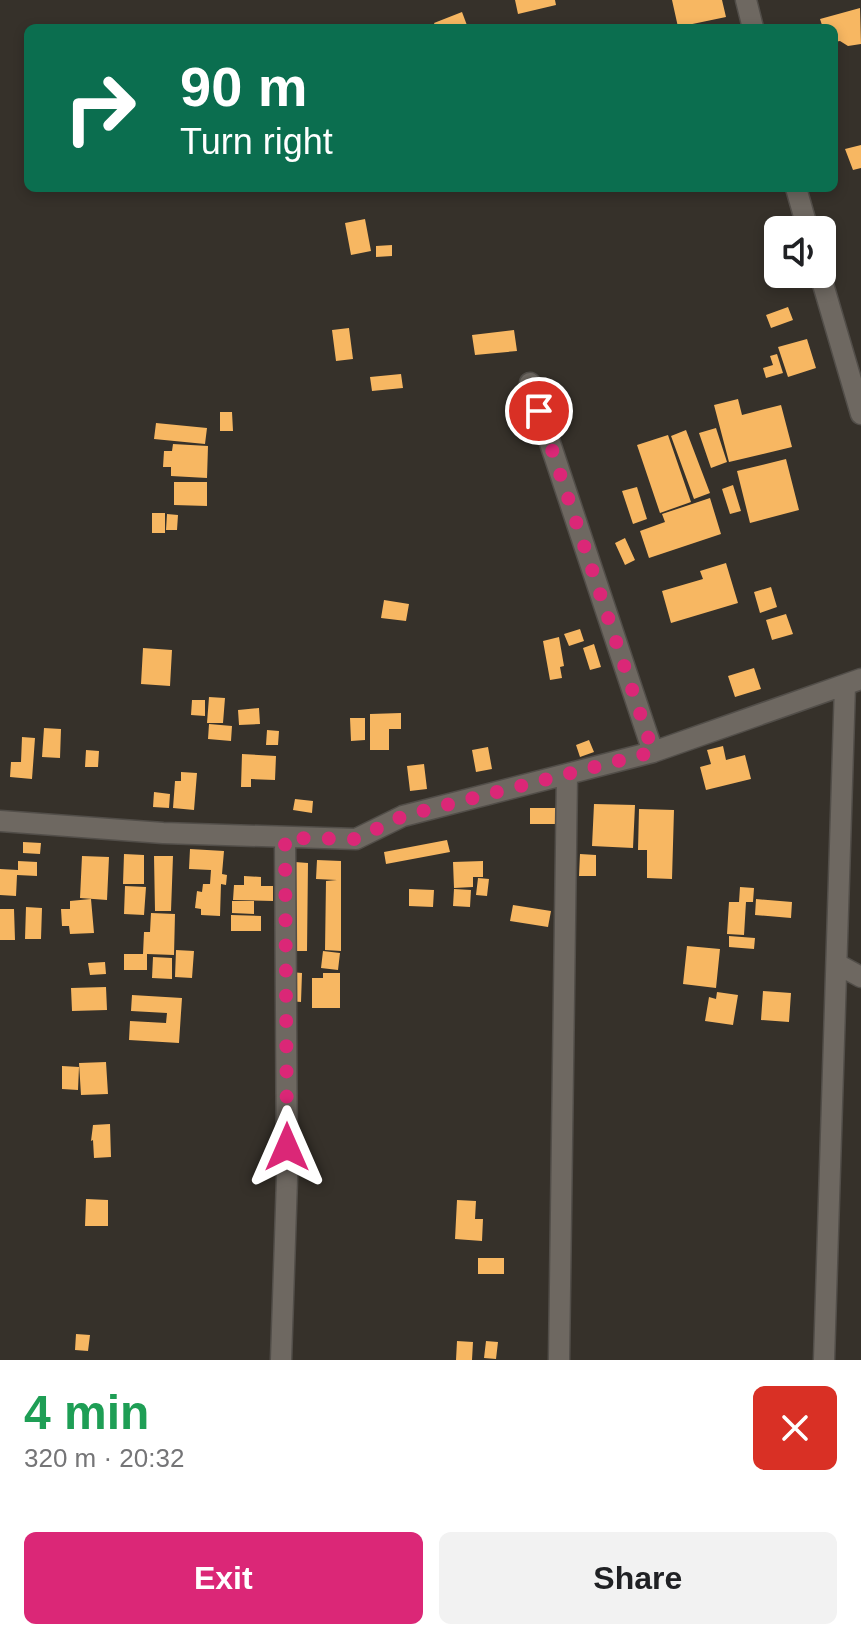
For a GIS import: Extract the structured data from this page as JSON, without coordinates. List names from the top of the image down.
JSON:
{
  "page": {
    "turn": ["90 m", "Turn right"],
    "heading": ["4 min", "320 m · 20:32"],
    "buttons": ["Exit", "Share"]
  }
}
